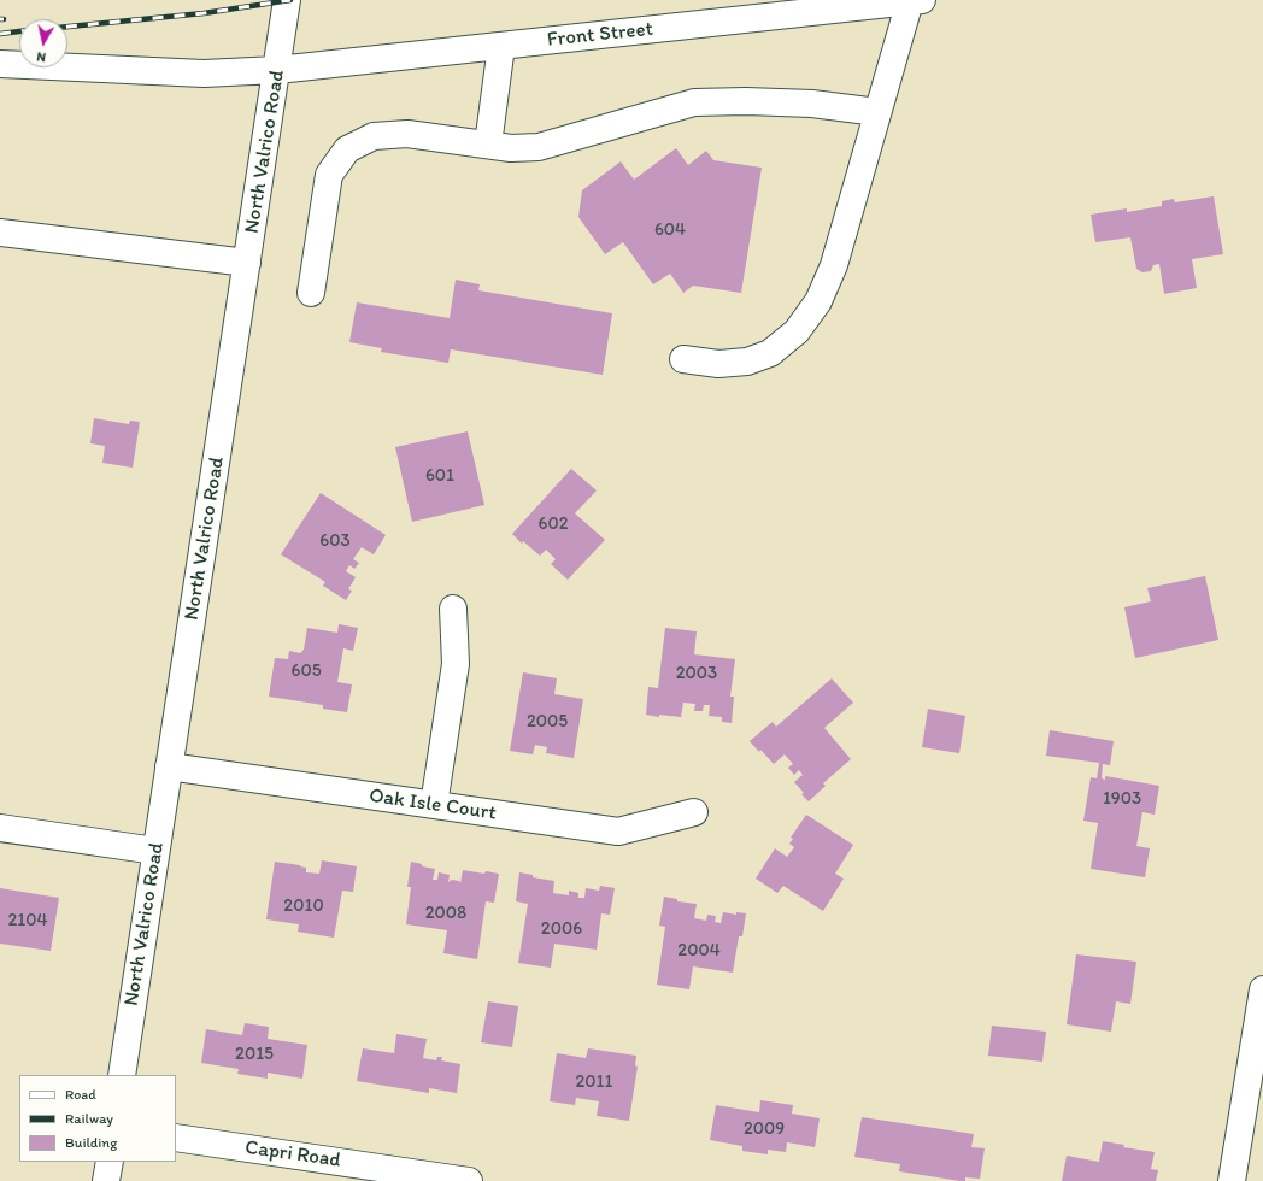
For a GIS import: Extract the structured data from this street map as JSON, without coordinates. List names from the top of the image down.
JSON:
{
  "streets": {
    "street": [
      "Front Street",
      "North Valrico Road",
      "Oak Isle Court",
      "Capri Road"
    ]
  },
  "crossings": [
    ["Front Street", "North Valrico Road"],
    ["North Valrico Road", "Oak Isle Court"]
  ],
  "house_numbers": [
    "604",
    "601",
    "602",
    "603",
    "605",
    "2003",
    "2005",
    "1903",
    "2010",
    "2008",
    "2104",
    "2006",
    "2004",
    "2015",
    "2011",
    "2009"
  ],
  "legend": ["Road", "Railway", "Building"],
  "north": "bottom"
}
